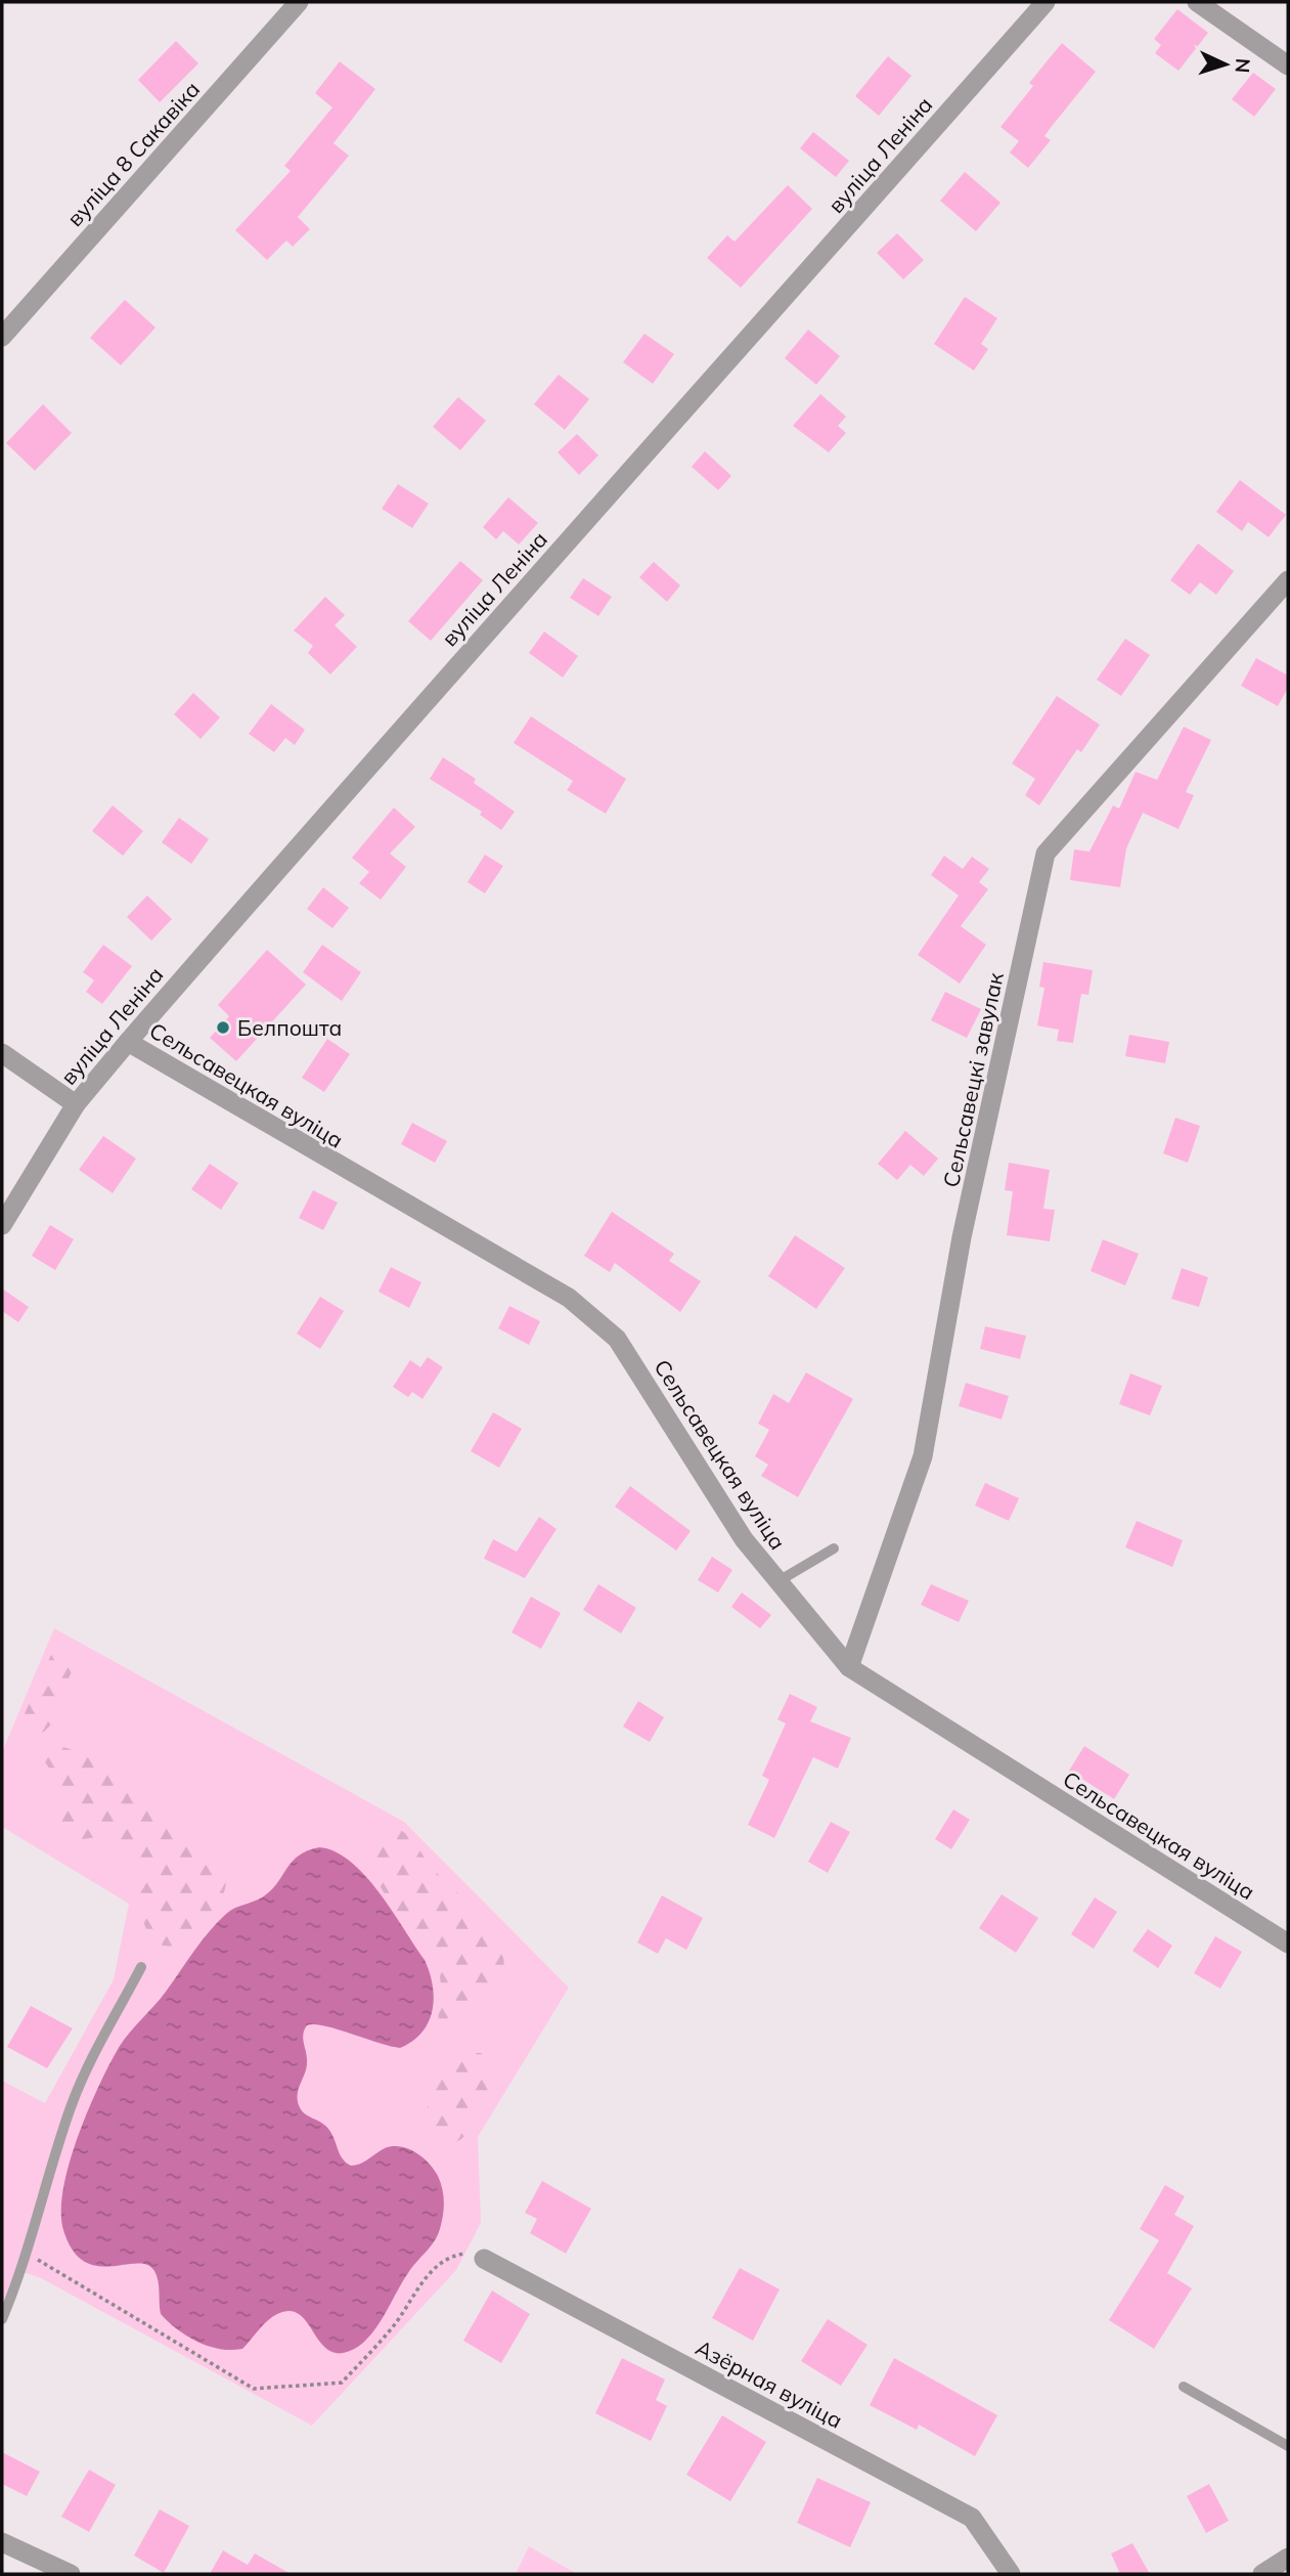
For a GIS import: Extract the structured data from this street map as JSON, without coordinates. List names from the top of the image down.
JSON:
{
  "streets": {
    "street": [
      "вуліца 8 Сакавіка",
      "вуліца Леніна",
      "Сельсавецкі завулак",
      "Сельсавецкая вуліца",
      "Азёрная вуліца"
    ]
  },
  "crossings": [
    ["вуліца Леніна", "Сельсавецкая вуліца"],
    ["Сельсавецкі завулак", "Сельсавецкая вуліца"]
  ],
  "places": ["Белпошта"],
  "north": "right"
}
